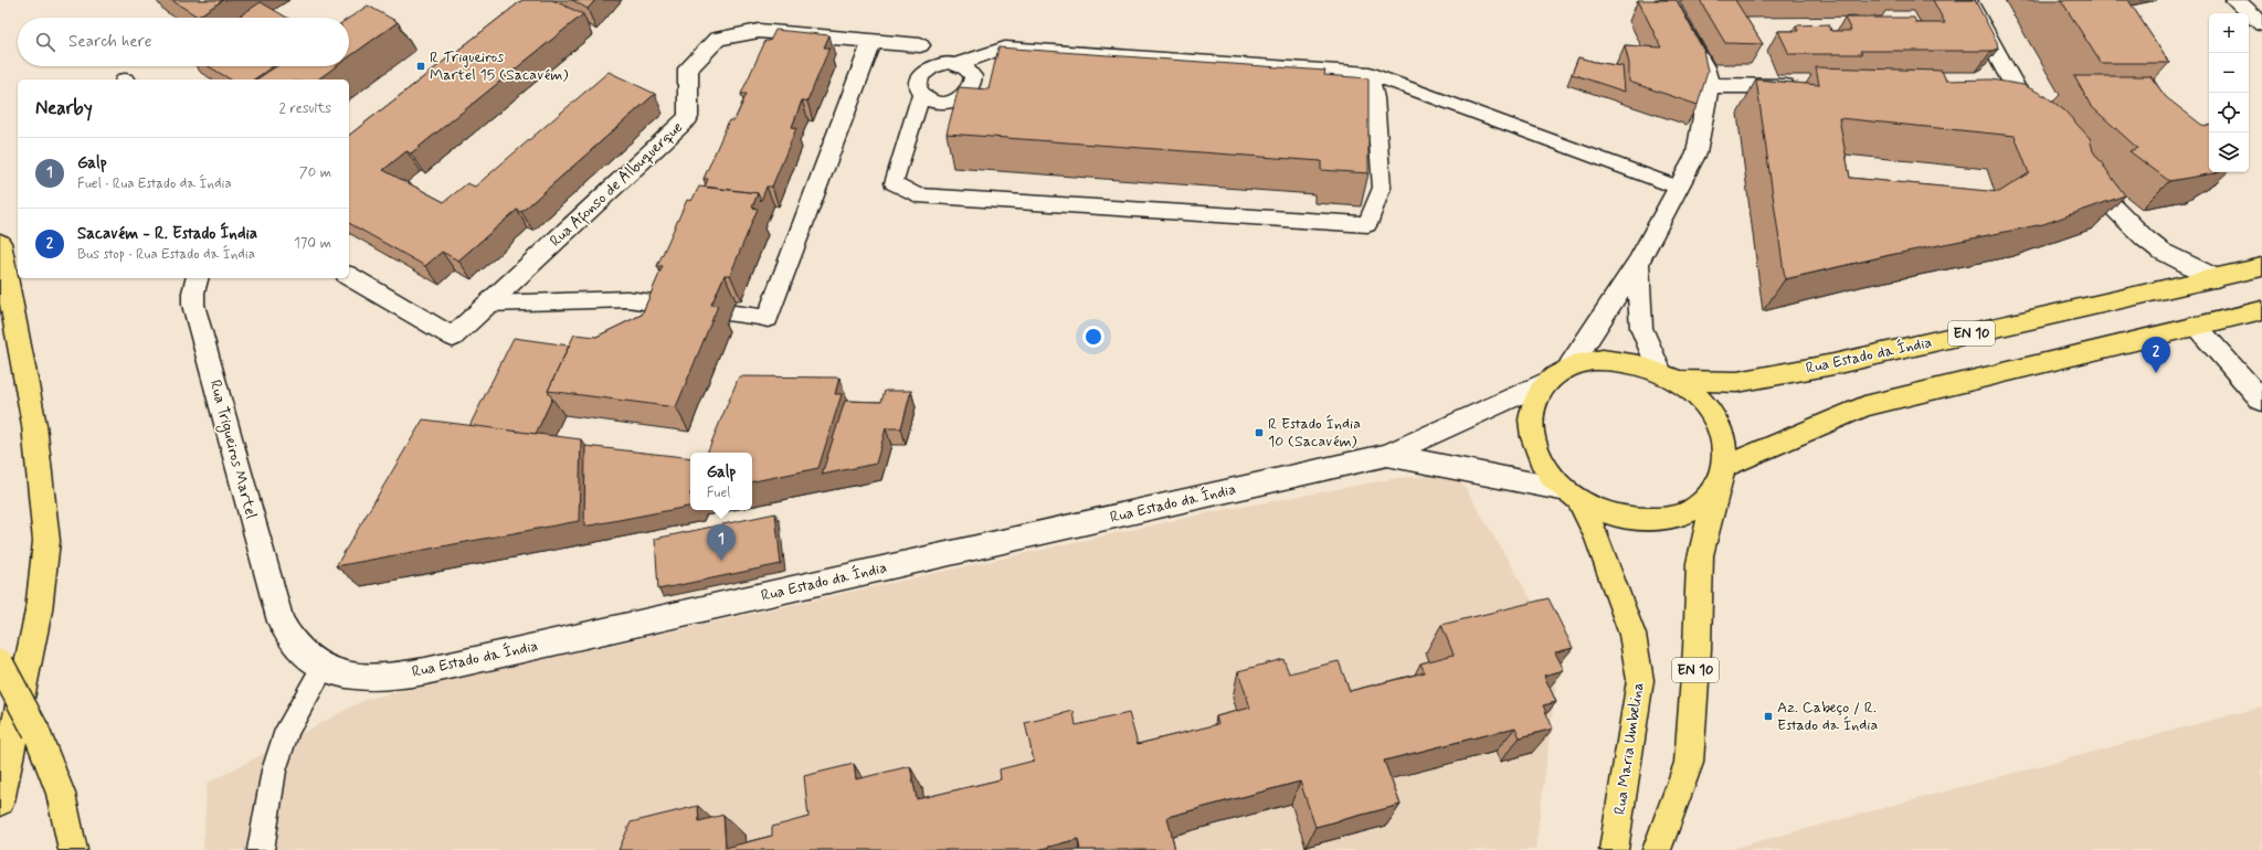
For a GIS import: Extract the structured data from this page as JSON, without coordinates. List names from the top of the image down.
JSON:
{
  "streets": {
    "main road": ["EN 10", "Rua Estado da Índia", "Rua Maria Umbelina"],
    "street": ["Rua Afonso de Albuquerque", "Rua Trigueiros Martel"]
  },
  "crossings": [
    ["EN 10", "Rua Estado da Índia"],
    ["EN 10", "Rua Maria Umbelina"],
    ["Rua Estado da Índia", "Rua Trigueiros Martel"],
    ["Rua Estado da Índia", "Rua Maria Umbelina"]
  ],
  "places": {
    "transit": ["R Trigueiros Martel 15 (Sacavém)", "R Estado Índia 10 (Sacavém)", "Az. Cabeço / R. Estado da Índia"]
  },
  "page": {
    "map_buttons": ["+", "−"],
    "search": "Search here",
    "heading": ["Nearby", "2 results"],
    "list": [
      {
        "mark": "1",
        "name": "Galp",
        "note": "Fuel · Rua Estado da Índia",
        "value": "70 m"
      },
      {
        "mark": "2",
        "name": "Sacavém - R. Estado Índia",
        "note": "Bus stop · Rua Estado da Índia",
        "value": "170 m"
      }
    ],
    "pins": ["2", "1"],
    "popup": ["Galp", "Fuel"]
  }
}
